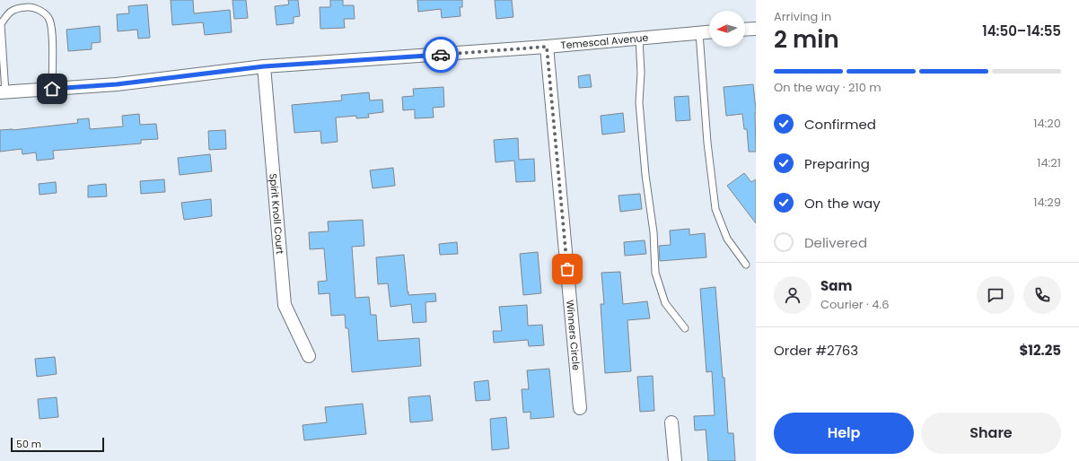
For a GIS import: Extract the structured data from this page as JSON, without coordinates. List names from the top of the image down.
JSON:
{
  "streets": {
    "street": ["Temescal Avenue", "Spirit Knoll Court", "Winners Circle"]
  },
  "crossings": [
    ["Temescal Avenue", "Spirit Knoll Court"],
    ["Temescal Avenue", "Winners Circle"]
  ],
  "scale_bar": "50 m",
  "north": "left",
  "page": {
    "heading": ["2 min", "Arriving in", "14:50–14:55"],
    "panel": [
      "Sam",
      "Courier · 4.6",
      "Order #2763",
      "$12.25"
    ],
    "bar": "On the way · 210 m",
    "list": [
      ["Confirmed", "14:20"],
      ["Preparing", "14:21"],
      ["On the way", "14:29"],
      "Delivered"
    ],
    "buttons": ["Help", "Share"],
    "scale": "50 m"
  }
}
